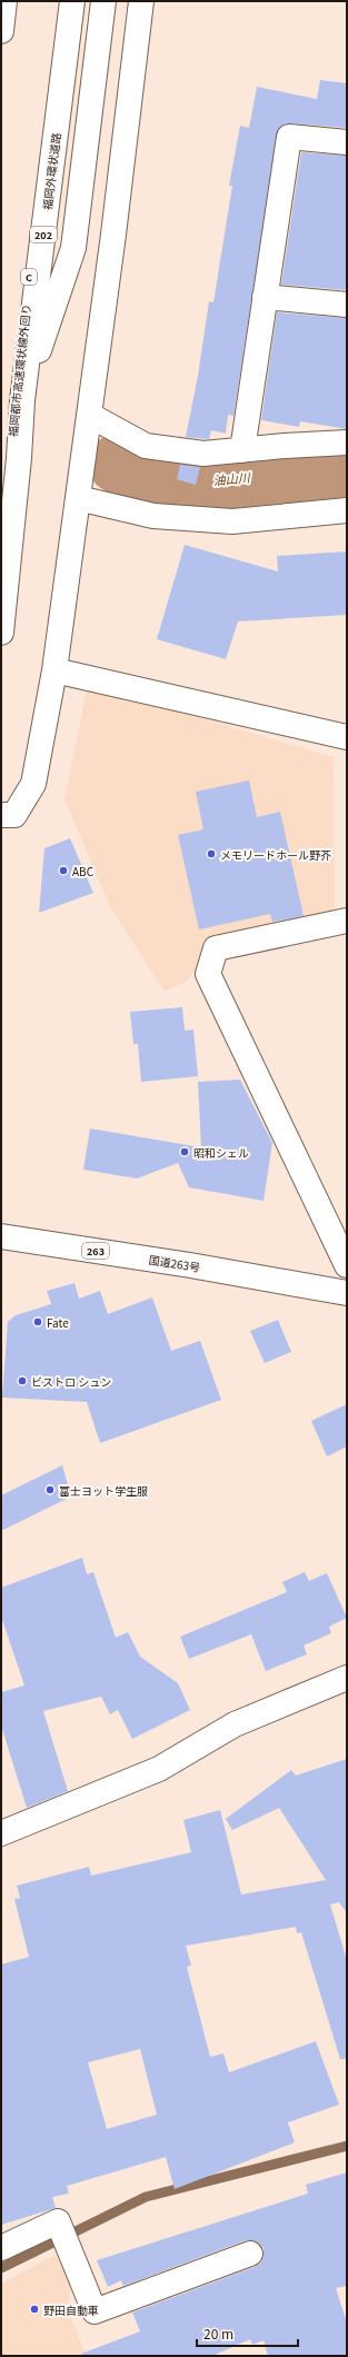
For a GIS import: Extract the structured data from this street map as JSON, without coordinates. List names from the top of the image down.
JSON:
{
  "streets": {
    "main road": [
      "福岡外環状道路",
      "202",
      "C",
      "福岡都市高速環状線外回り",
      "263",
      "国道263号"
    ]
  },
  "crossings": [
    ["福岡外環状道路", "福岡都市高速環状線外回り"]
  ],
  "water": ["油山川"],
  "places": [
    "メモリードホール野芥",
    "ABC",
    "昭和シェル",
    "Fate",
    "ビストロ シュン",
    "富士ヨット学生服",
    "野田自動車"
  ],
  "scale_bar": "20 m"
}
